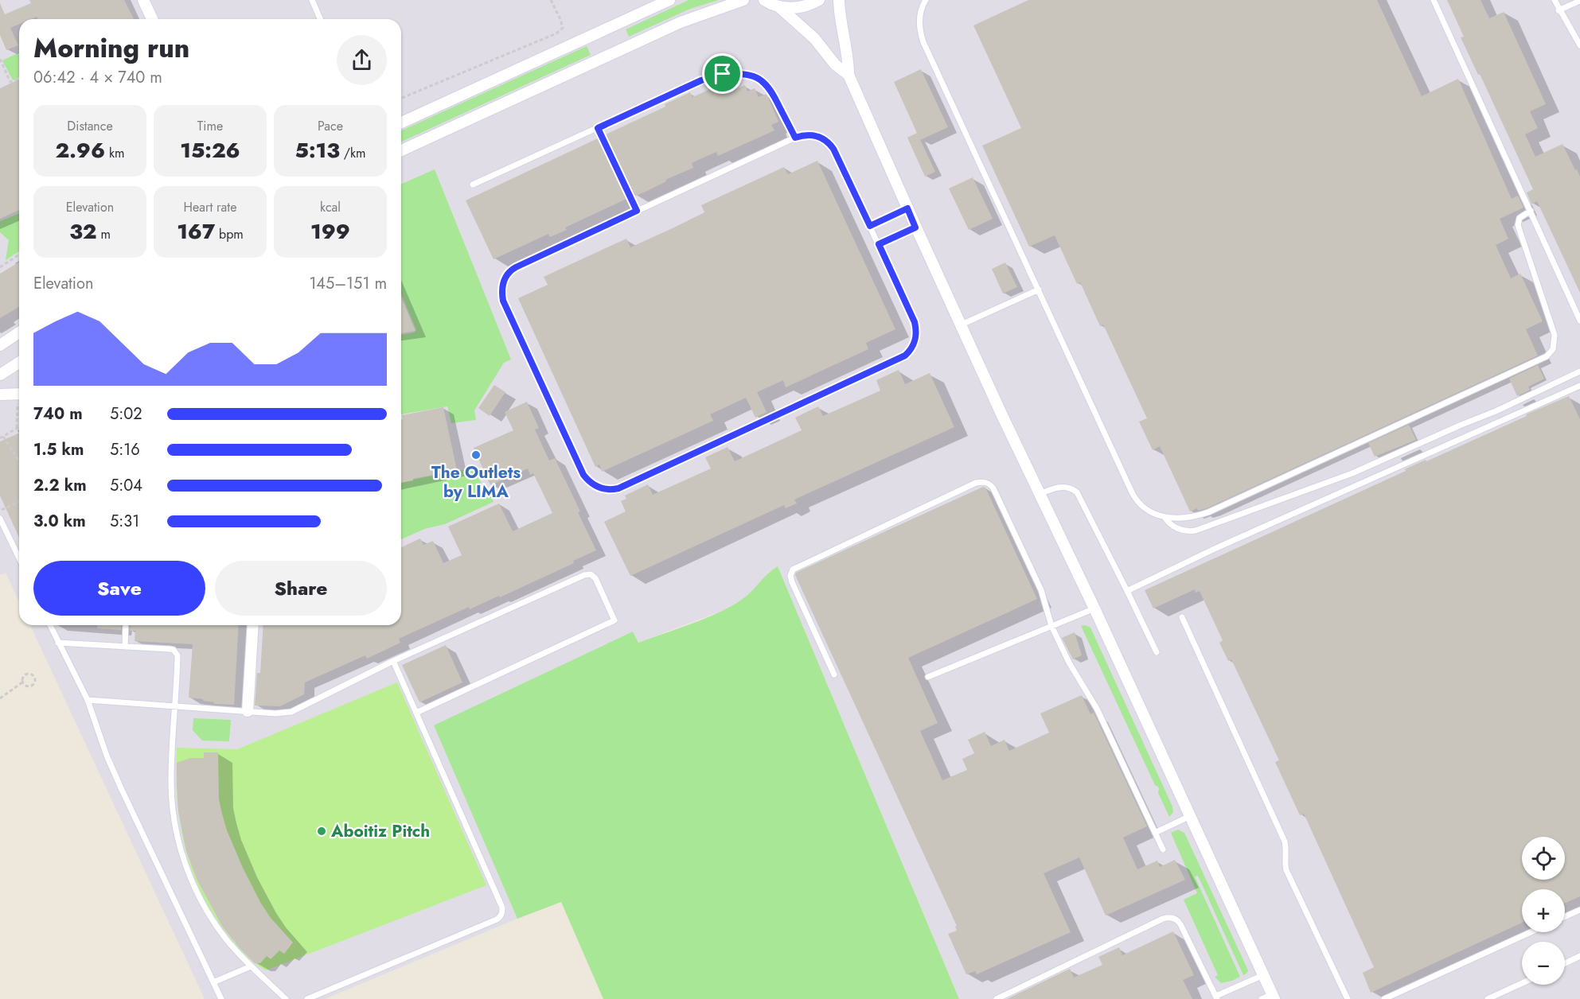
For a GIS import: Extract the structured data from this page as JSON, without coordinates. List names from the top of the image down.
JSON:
{
  "places": ["The Outlets by LIMA", "Aboitiz Pitch"],
  "page": {
    "heading": ["Morning run", "06:42 · 4 × 740 m"],
    "stats": [
      ["Distance", "2.96 km"],
      ["Time", "15:26"],
      ["Pace", "5:13 /km"],
      ["Elevation", "32 m"],
      ["Heart rate", "167 bpm"],
      ["kcal", "199"]
    ],
    "chart": ["Elevation", "145–151 m"],
    "list": [
      {
        "name": "740 m",
        "note": "5:02"
      },
      {
        "name": "1.5 km",
        "note": "5:16"
      },
      {
        "name": "2.2 km",
        "note": "5:04"
      },
      {
        "name": "3.0 km",
        "note": "5:31"
      }
    ],
    "buttons": ["Save", "Share"],
    "map_buttons": ["+", "−"]
  }
}
